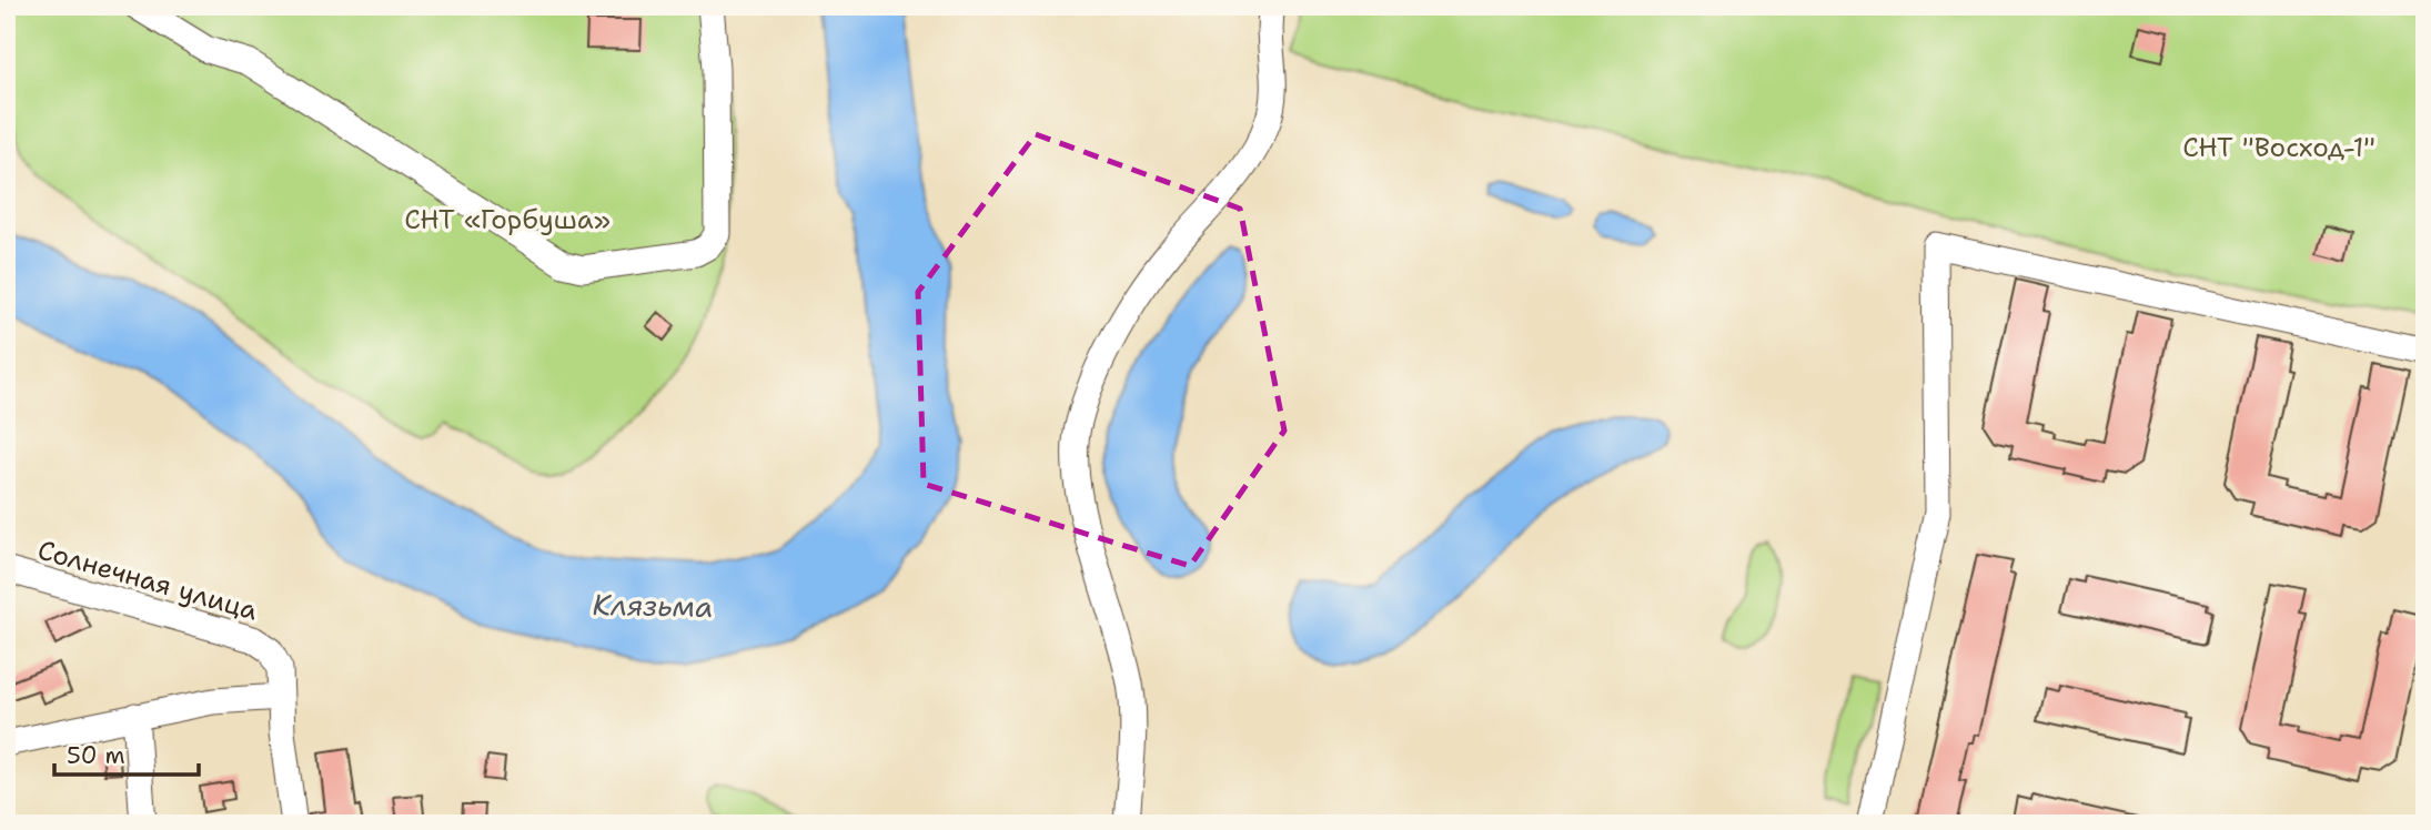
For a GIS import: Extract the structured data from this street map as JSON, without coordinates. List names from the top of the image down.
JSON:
{
  "streets": {
    "street": ["Солнечная улица"]
  },
  "water": ["Клязьма"],
  "parks": ["СНТ \"Восход-1\"", "СНТ «Горбуша»"],
  "scale_bar": "50 m"
}
